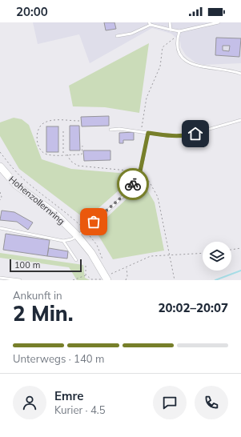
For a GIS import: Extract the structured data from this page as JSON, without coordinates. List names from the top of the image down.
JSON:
{
  "streets": {
    "main road": ["Hohenzollernring"]
  },
  "scale_bar": "100 m",
  "page": {
    "status": "20:00",
    "scale": "100 m",
    "heading": ["2 Min.", "Ankunft in", "20:02–20:07"],
    "panel": ["Emre", "Kurier · 4.5"],
    "bar": "Unterwegs · 140 m"
  }
}
